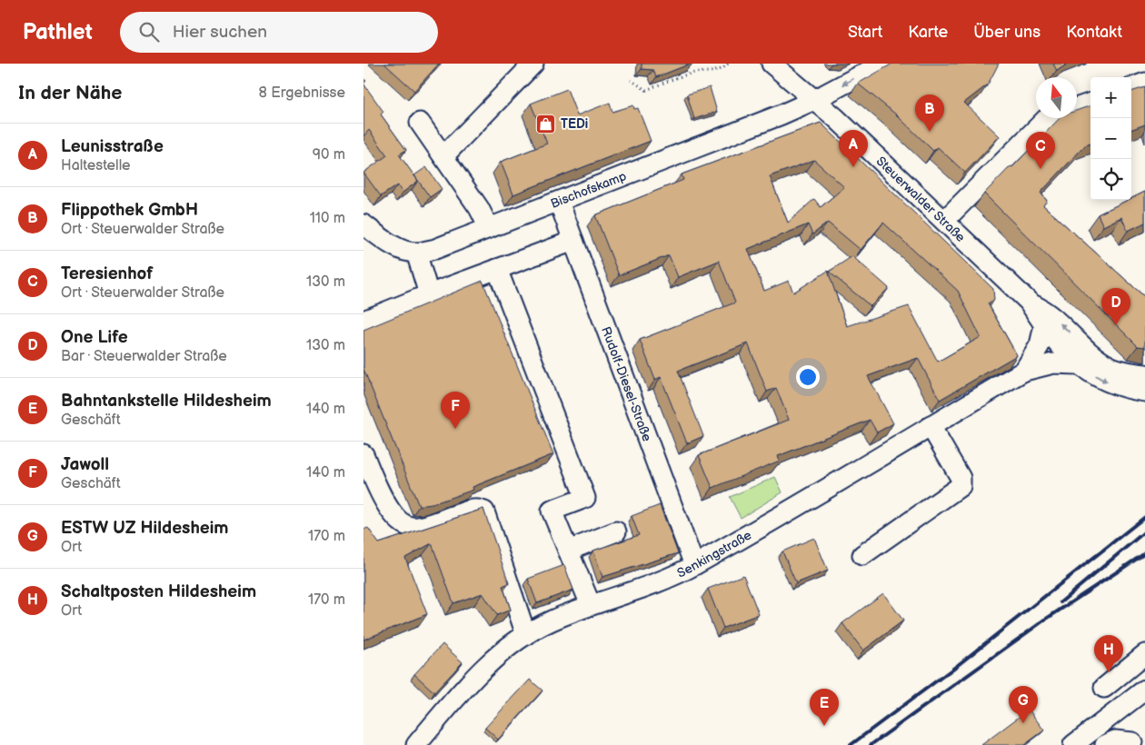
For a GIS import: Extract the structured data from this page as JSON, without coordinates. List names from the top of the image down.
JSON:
{
  "streets": {
    "street": [
      "Bischofskamp",
      "Steuerwalder Straße",
      "Rudolf-Diesel-Straße",
      "Senkingstraße"
    ]
  },
  "crossings": [
    ["Bischofskamp", "Steuerwalder Straße"],
    ["Bischofskamp", "Rudolf-Diesel-Straße"],
    ["Steuerwalder Straße", "Senkingstraße"],
    ["Rudolf-Diesel-Straße", "Senkingstraße"]
  ],
  "places": {
    "shop": ["TEDi"]
  },
  "north": "top",
  "page": {
    "header": "Pathlet",
    "search": "Hier suchen",
    "nav": [
      "Start",
      "Karte",
      "Über uns",
      "Kontakt"
    ],
    "heading": ["In der Nähe", "8 Ergebnisse"],
    "map_buttons": ["+", "−"],
    "pins": [
      "B",
      "A",
      "C",
      "D",
      "F",
      "H",
      "G",
      "E"
    ],
    "list": [
      {
        "mark": "A",
        "name": "Leunisstraße",
        "note": "Haltestelle",
        "value": "90 m"
      },
      {
        "mark": "B",
        "name": "Flippothek GmbH",
        "note": "Ort · Steuerwalder Straße",
        "value": "110 m"
      },
      {
        "mark": "C",
        "name": "Teresienhof",
        "note": "Ort · Steuerwalder Straße",
        "value": "130 m"
      },
      {
        "mark": "D",
        "name": "One Life",
        "note": "Bar · Steuerwalder Straße",
        "value": "130 m"
      },
      {
        "mark": "E",
        "name": "Bahntankstelle Hildesheim",
        "note": "Geschäft",
        "value": "140 m"
      },
      {
        "mark": "F",
        "name": "Jawoll",
        "note": "Geschäft",
        "value": "140 m"
      },
      {
        "mark": "G",
        "name": "ESTW UZ Hildesheim",
        "note": "Ort",
        "value": "170 m"
      },
      {
        "mark": "H",
        "name": "Schaltposten Hildesheim",
        "note": "Ort",
        "value": "170 m"
      }
    ]
  }
}
